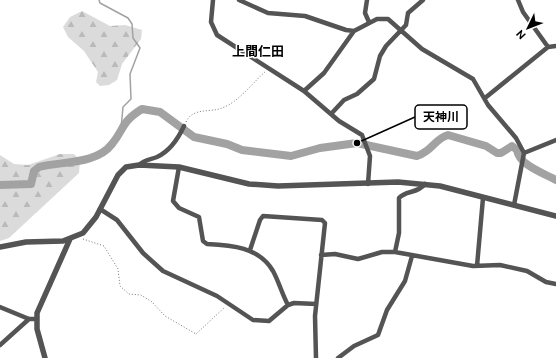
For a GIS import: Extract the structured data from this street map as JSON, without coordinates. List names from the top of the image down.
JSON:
{
  "districts": ["上間仁田"],
  "places": ["天神川"],
  "north": "bottom left"
}
